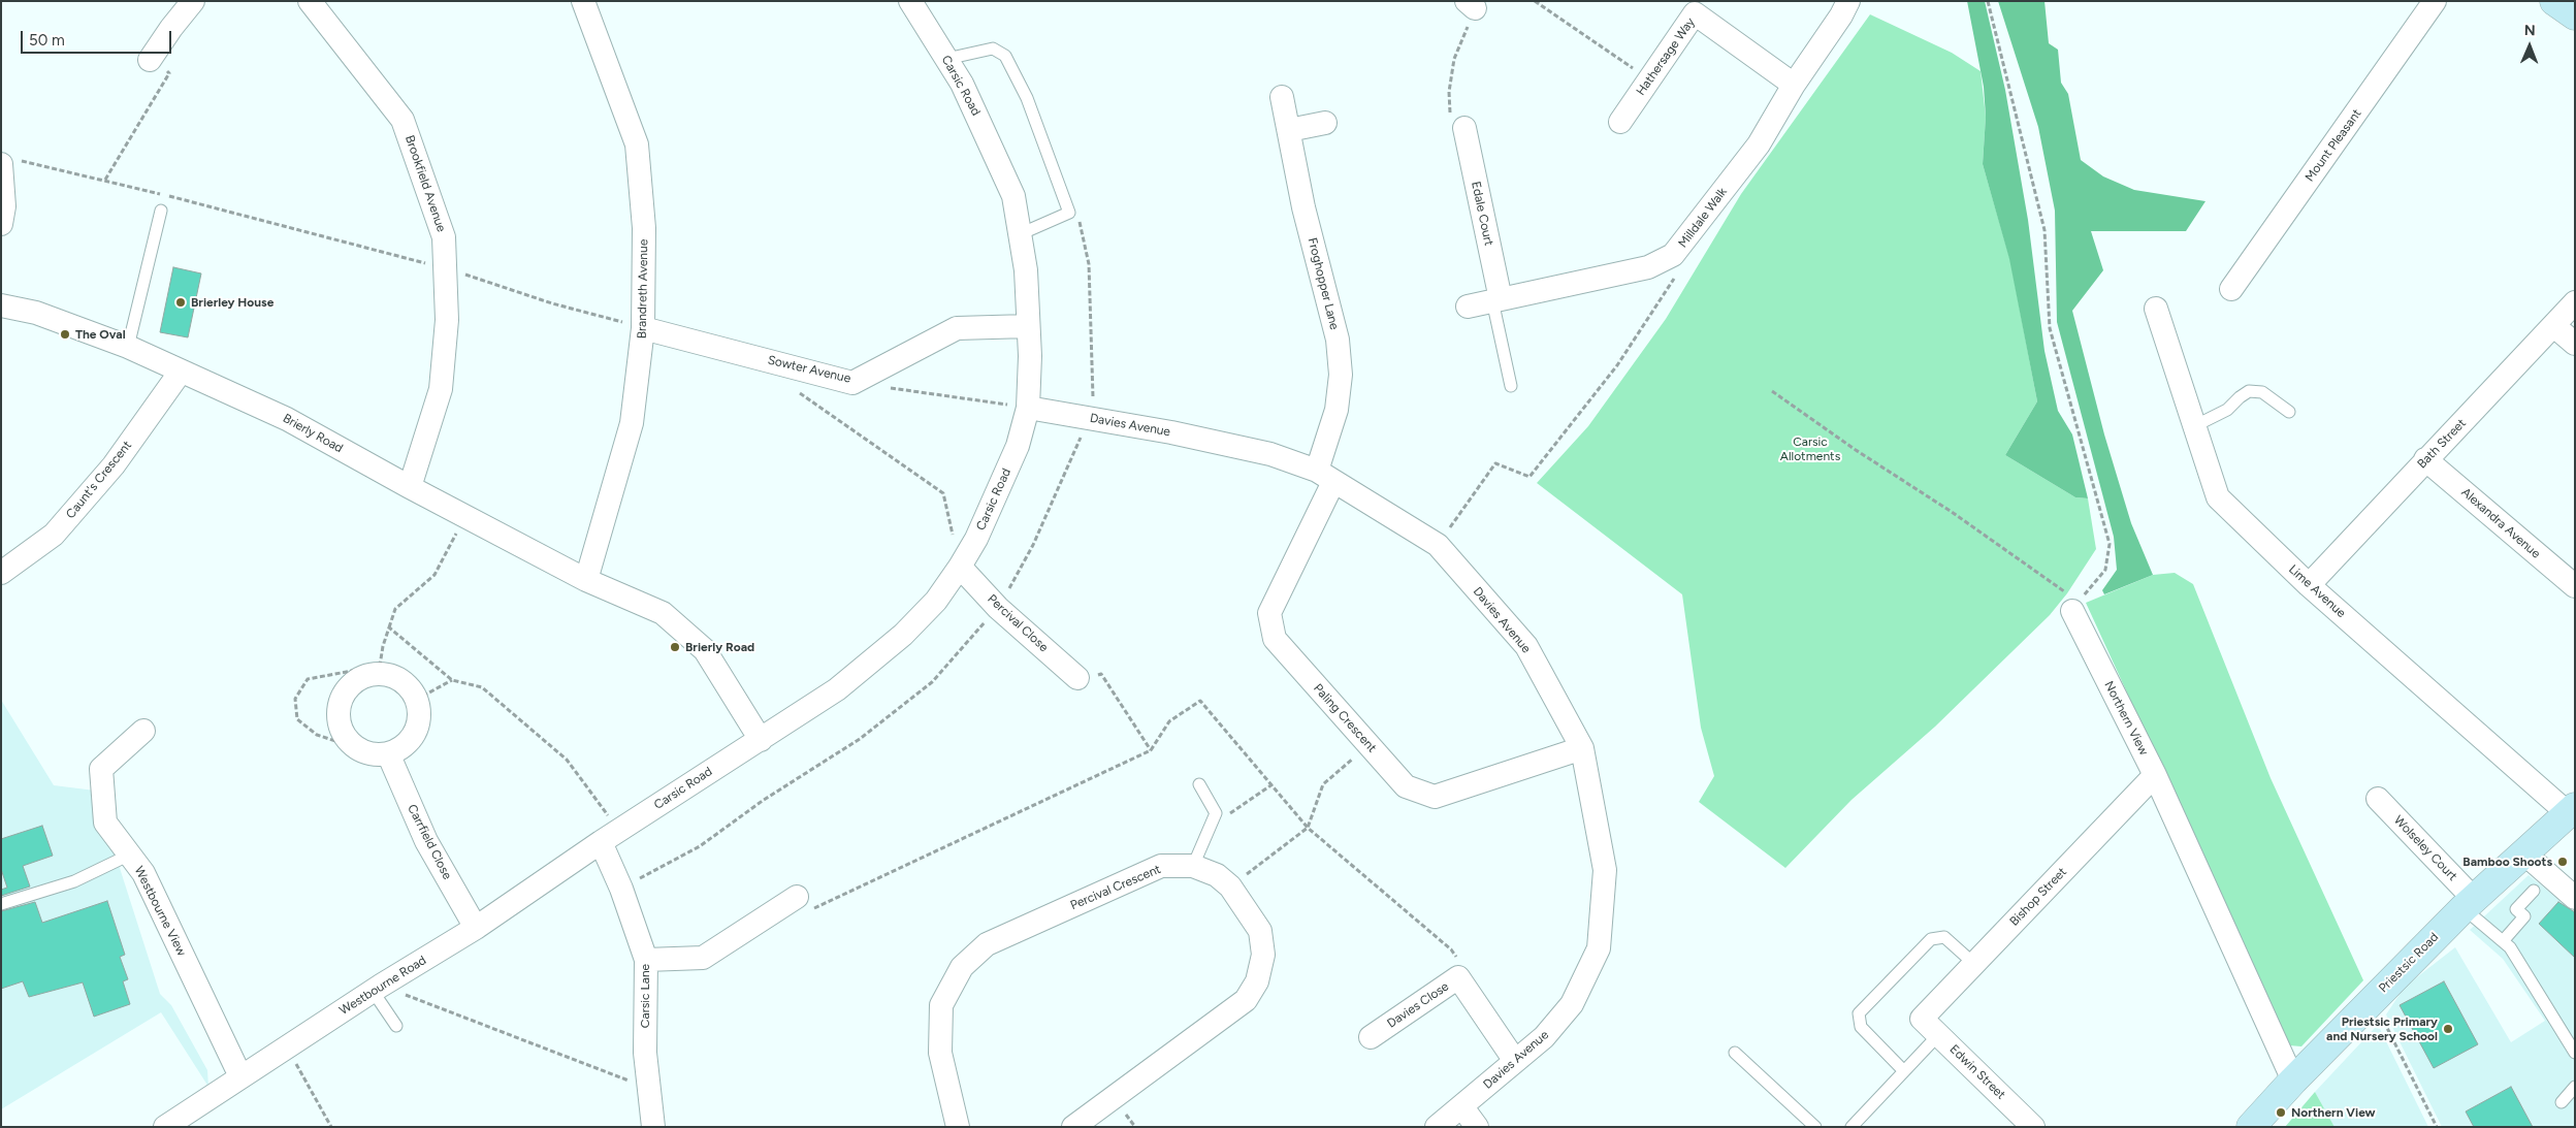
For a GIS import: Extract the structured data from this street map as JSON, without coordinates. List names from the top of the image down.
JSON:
{
  "streets": {
    "main road": ["Priestsic Road"],
    "street": [
      "Hathersage Way",
      "Carsic Road",
      "Mount Pleasant",
      "Brookfield Avenue",
      "Edale Court",
      "Milldale Walk",
      "Froghopper Lane",
      "Brandreth Avenue",
      "Sowter Avenue",
      "Davies Avenue",
      "Brierly Road",
      "Bath Street",
      "Caunt's Crescent",
      "Alexandra Avenue",
      "Lime Avenue",
      "Percival Close",
      "Paling Crescent",
      "Northern View",
      "Carrfield Close",
      "Wolseley Court",
      "Percival Crescent",
      "Bishop Street",
      "Westbourne View",
      "Westbourne Road",
      "Carsic Lane",
      "Davies Close",
      "Edwin Street"
    ]
  },
  "crossings": [
    ["Hathersage Way", "Milldale Walk"],
    ["Carsic Road", "Sowter Avenue"],
    ["Carsic Road", "Davies Avenue"],
    ["Carsic Road", "Brierly Road"],
    ["Carsic Road", "Percival Close"],
    ["Carsic Road", "Westbourne Road"],
    ["Carsic Road", "Carsic Lane"],
    ["Brookfield Avenue", "Brierly Road"],
    ["Edale Court", "Milldale Walk"],
    ["Froghopper Lane", "Davies Avenue"],
    ["Froghopper Lane", "Paling Crescent"],
    ["Brandreth Avenue", "Sowter Avenue"],
    ["Brandreth Avenue", "Brierly Road"],
    ["Davies Avenue", "Paling Crescent"],
    ["Davies Avenue", "Davies Close"],
    ["Brierly Road", "Caunt's Crescent"],
    ["Bath Street", "Alexandra Avenue"],
    ["Bath Street", "Lime Avenue"],
    ["Lime Avenue", "Priestsic Road"],
    ["Northern View", "Bishop Street"],
    ["Northern View", "Priestsic Road"],
    ["Carrfield Close", "Westbourne Road"],
    ["Wolseley Court", "Priestsic Road"],
    ["Bishop Street", "Edwin Street"],
    ["Westbourne View", "Westbourne Road"],
    ["Westbourne Road", "Carsic Lane"]
  ],
  "parks": ["Carsic Allotments"],
  "places": [
    "Brierley House",
    "The Oval",
    "Brierly Road",
    "Bamboo Shoots",
    "Priestsic Primary and Nursery School",
    "Northern View"
  ],
  "scale_bar": "50 m",
  "north": "top"
}
